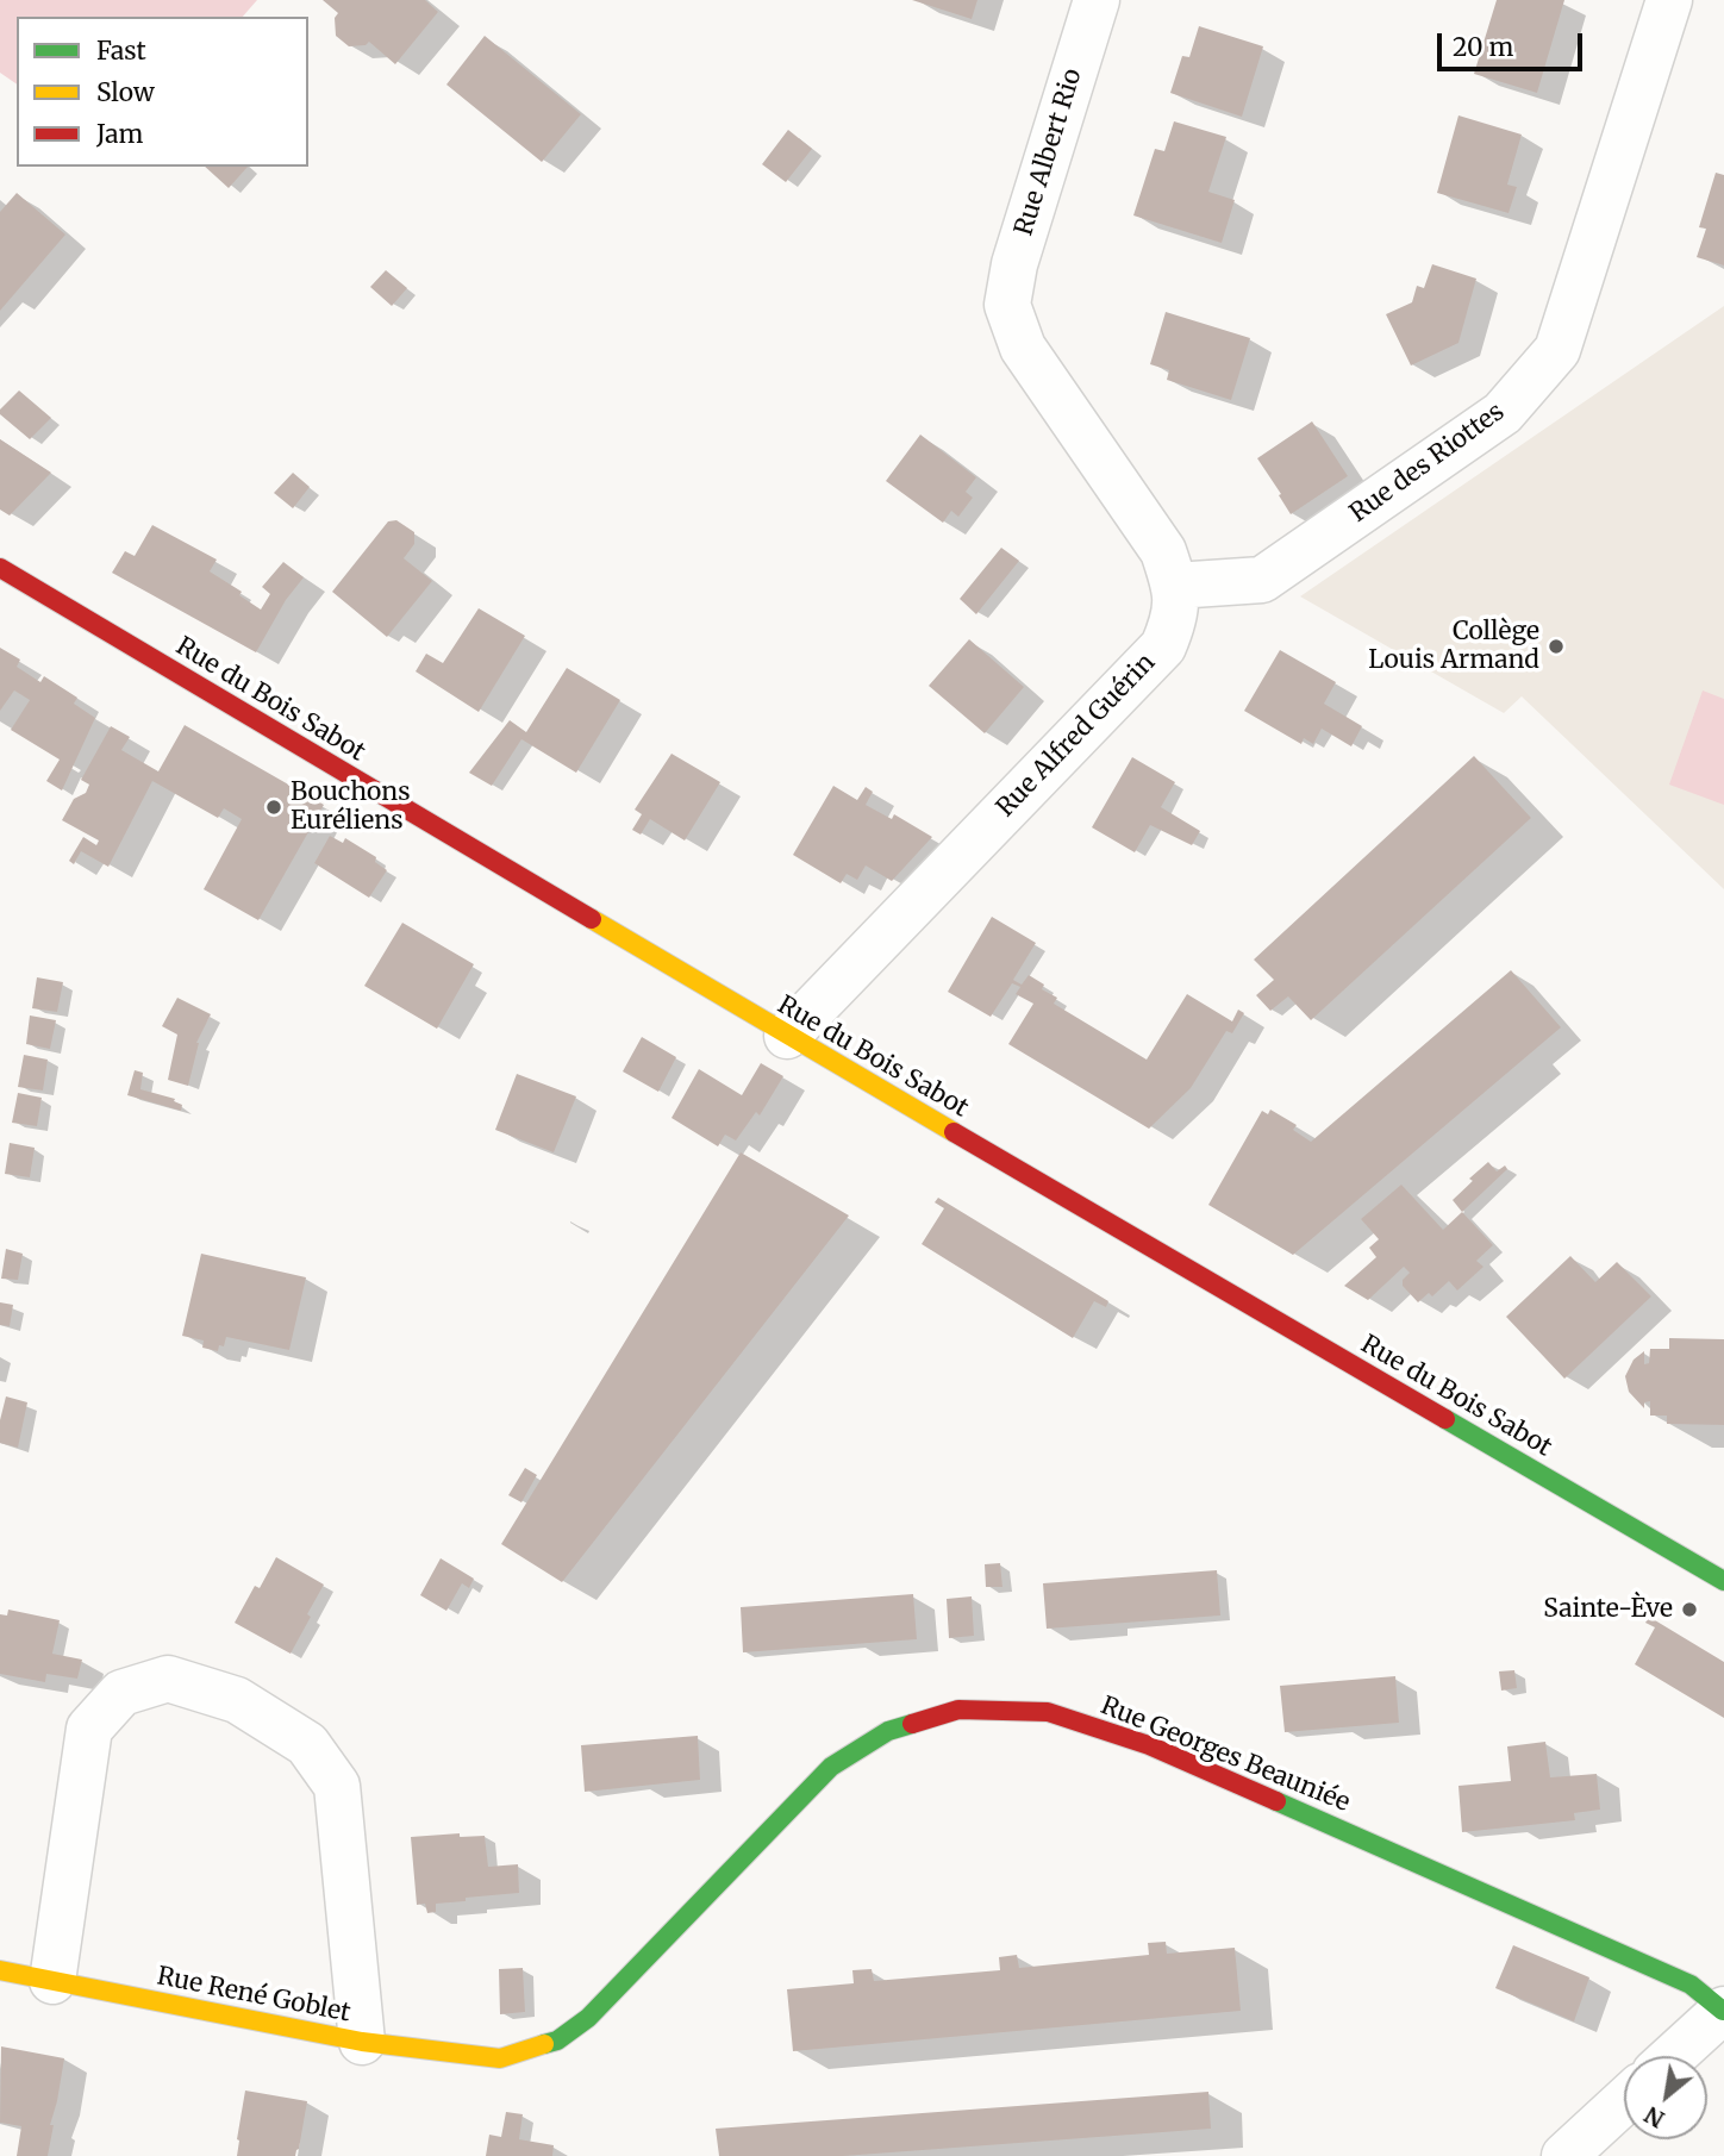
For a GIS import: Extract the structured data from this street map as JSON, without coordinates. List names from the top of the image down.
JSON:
{
  "streets": {
    "main road": ["Rue du Bois Sabot", "Rue Georges Beauniée", "Rue René Goblet"],
    "street": ["Rue Albert Rio", "Rue des Riottes", "Rue Alfred Guérin"]
  },
  "crossings": [
    ["Rue Albert Rio", "Rue Alfred Guérin"],
    ["Rue des Riottes", "Rue Alfred Guérin"],
    ["Rue du Bois Sabot", "Rue Alfred Guérin"],
    ["Rue Georges Beauniée", "Rue René Goblet"]
  ],
  "places": ["Collège Louis Armand", "Bouchons Euréliens", "Sainte-Ève"],
  "legend": ["Fast", "Slow", "Jam"],
  "scale_bar": "20 m",
  "north": "bottom left"
}
